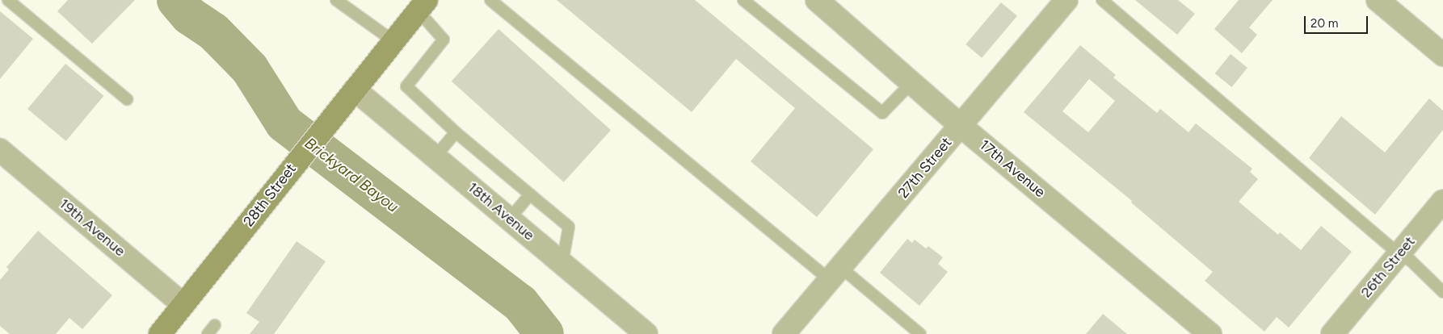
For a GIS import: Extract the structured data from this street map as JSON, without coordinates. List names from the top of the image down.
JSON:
{
  "streets": {
    "main road": ["28th Street"],
    "street": [
      "27th Street",
      "17th Avenue",
      "18th Avenue",
      "19th Avenue",
      "26th Street"
    ]
  },
  "crossings": [
    ["27th Street", "17th Avenue"],
    ["28th Street", "18th Avenue"],
    ["28th Street", "19th Avenue"]
  ],
  "water": ["Brickyard Bayou"],
  "scale_bar": "20 m"
}
